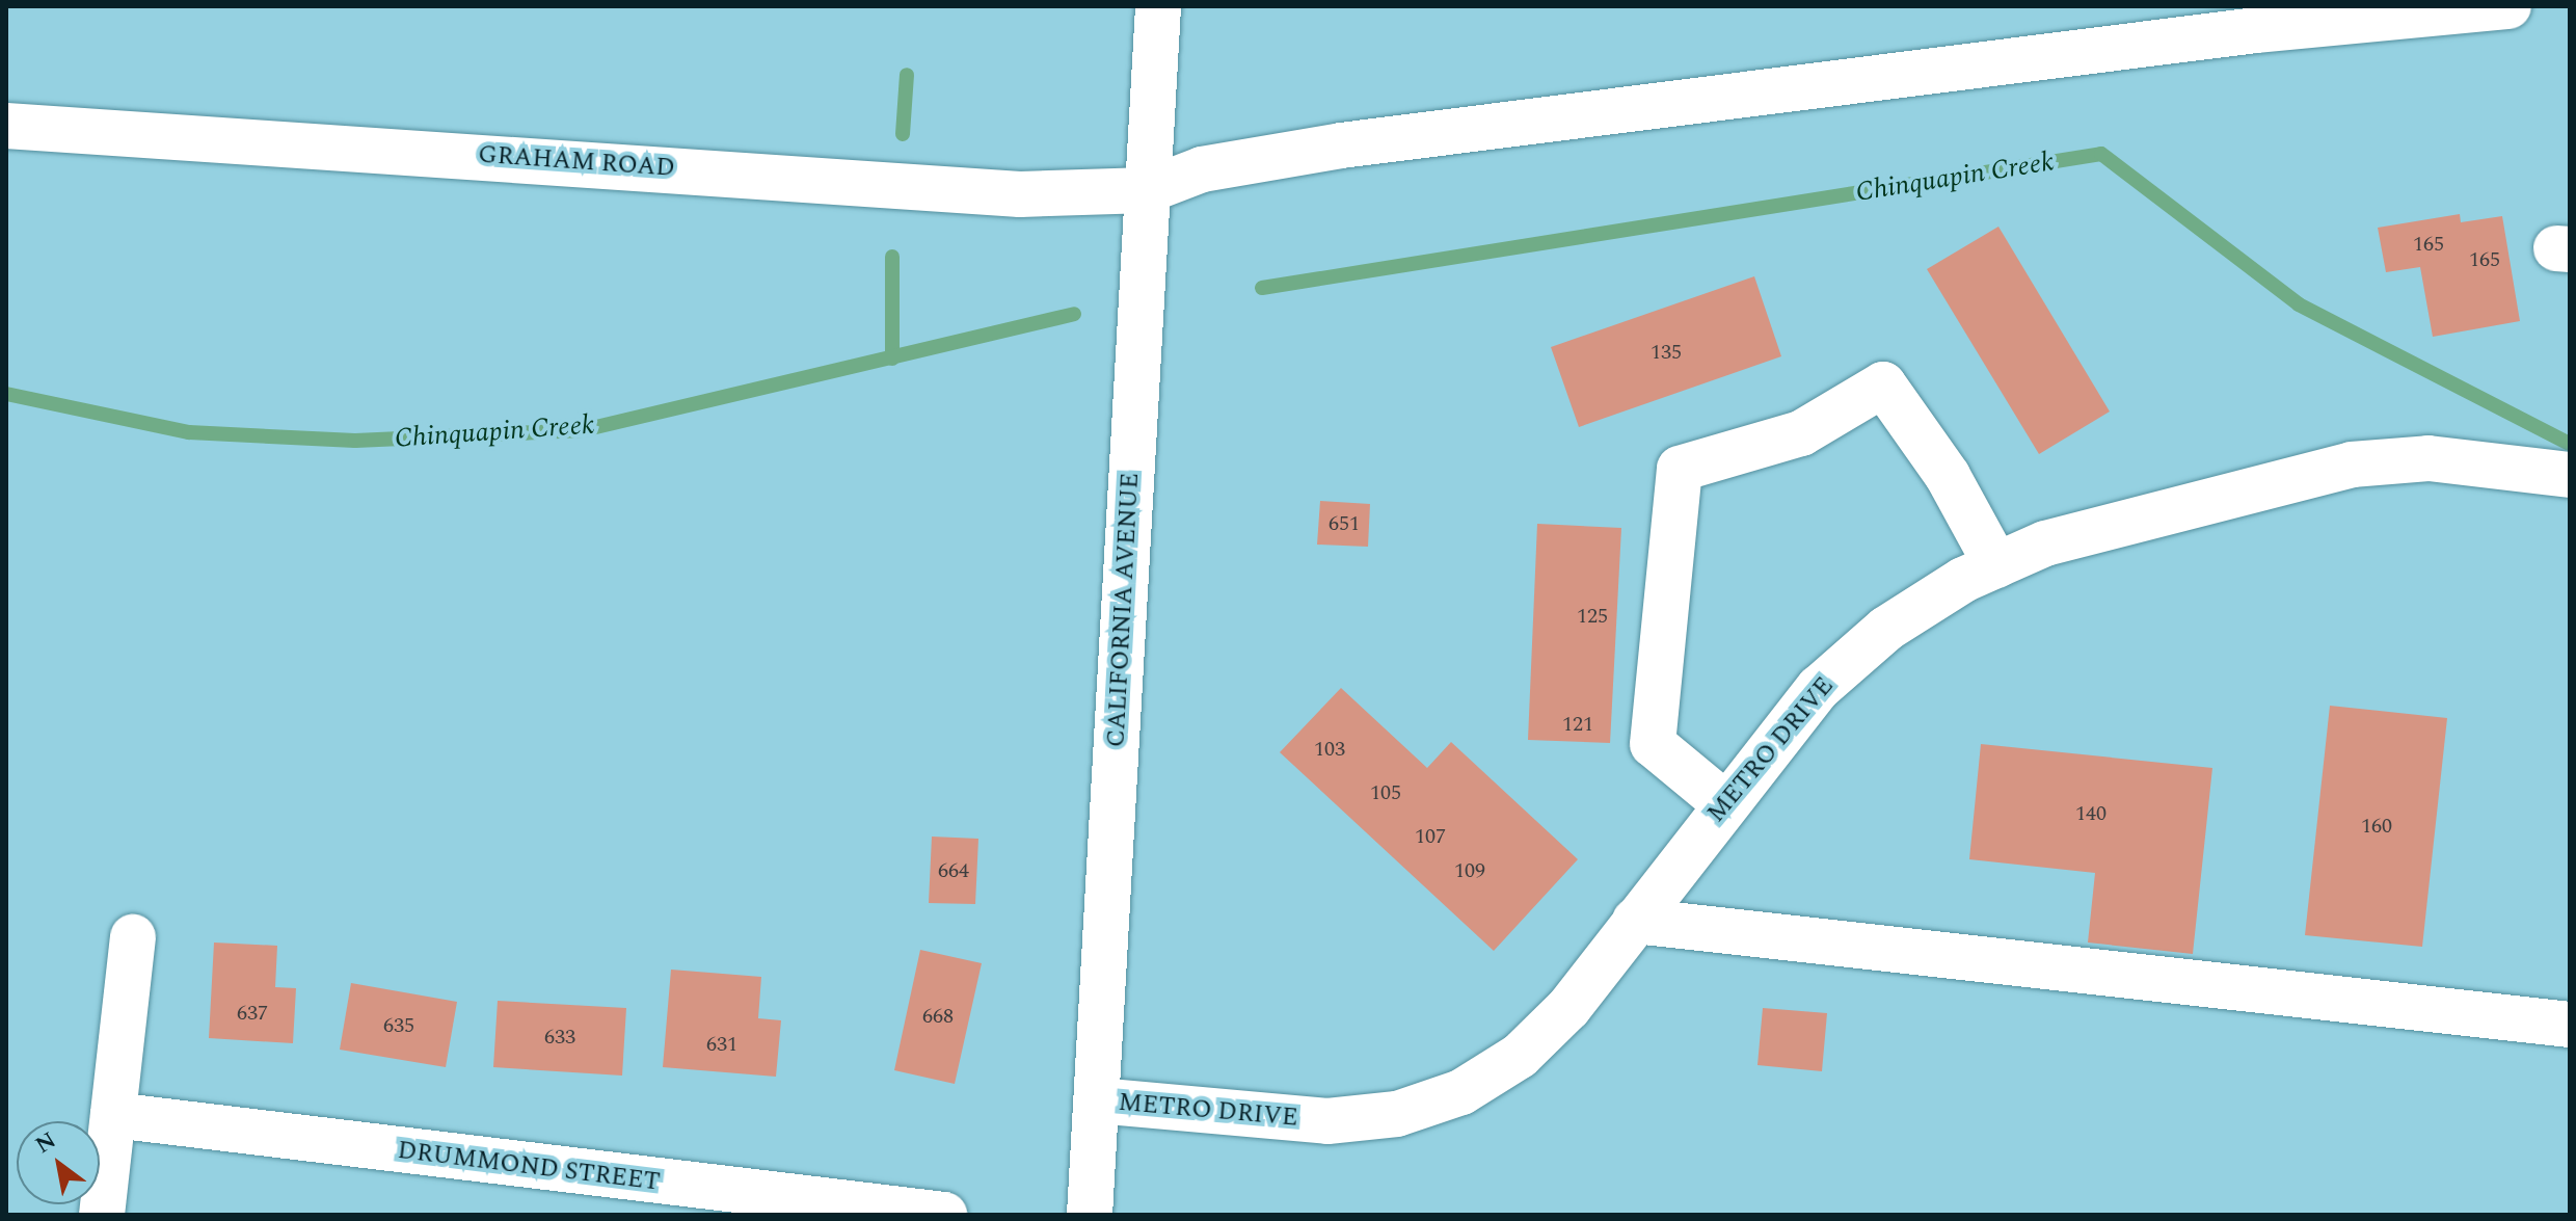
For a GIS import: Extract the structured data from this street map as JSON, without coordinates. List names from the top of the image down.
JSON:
{
  "streets": {
    "main road": [
      "GRAHAM ROAD",
      "CALIFORNIA AVENUE",
      "METRO DRIVE",
      "DRUMMOND STREET"
    ]
  },
  "crossings": [
    ["GRAHAM ROAD", "CALIFORNIA AVENUE"],
    ["CALIFORNIA AVENUE", "METRO DRIVE"]
  ],
  "water": ["Chinquapin Creek"],
  "house_numbers": [
    "165",
    "165",
    "135",
    "651",
    "125",
    "121",
    "103",
    "105",
    "140",
    "160",
    "107",
    "664",
    "109",
    "637",
    "668",
    "635",
    "633",
    "631"
  ],
  "north": "top left"
}
